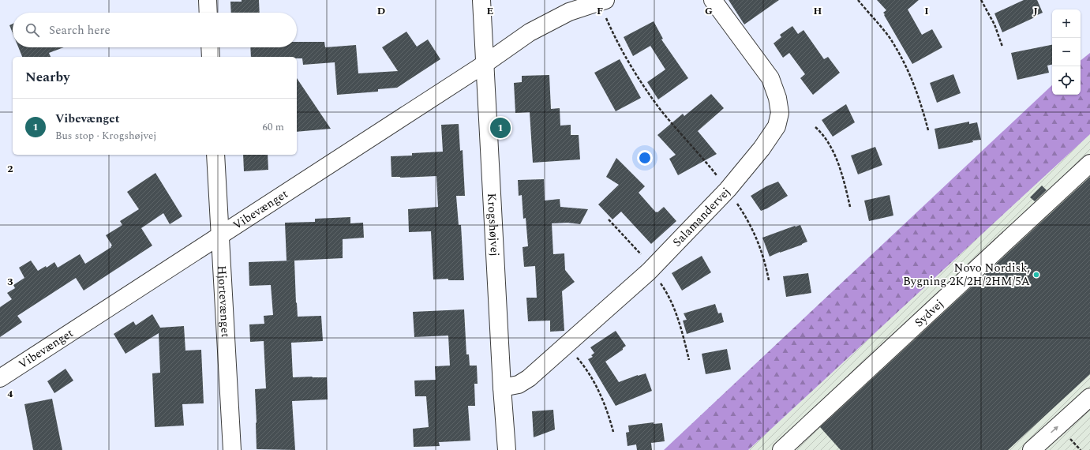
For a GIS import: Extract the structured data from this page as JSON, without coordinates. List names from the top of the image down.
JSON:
{
  "streets": {
    "street": [
      "Vibevænget",
      "Salamandervej",
      "Krogshøjvej",
      "Hjortevænget",
      "Sydvej"
    ]
  },
  "crossings": [
    ["Vibevænget", "Krogshøjvej"],
    ["Vibevænget", "Hjortevænget"],
    ["Salamandervej", "Krogshøjvej"]
  ],
  "places": ["Novo Nordisk, Bygning 2K/2H/2HM/5A"],
  "page": {
    "map_buttons": ["+", "−"],
    "search": "Search here",
    "heading": "Nearby",
    "list": [
      {
        "mark": "1",
        "name": "Vibevænget",
        "note": "Bus stop · Krogshøjvej",
        "value": "60 m"
      }
    ],
    "pins": "1"
  },
  "grid": {
    "columns": [
      "D",
      "E",
      "F",
      "G",
      "H",
      "I",
      "J"
    ],
    "rows": ["2", "3", "4"]
  }
}
